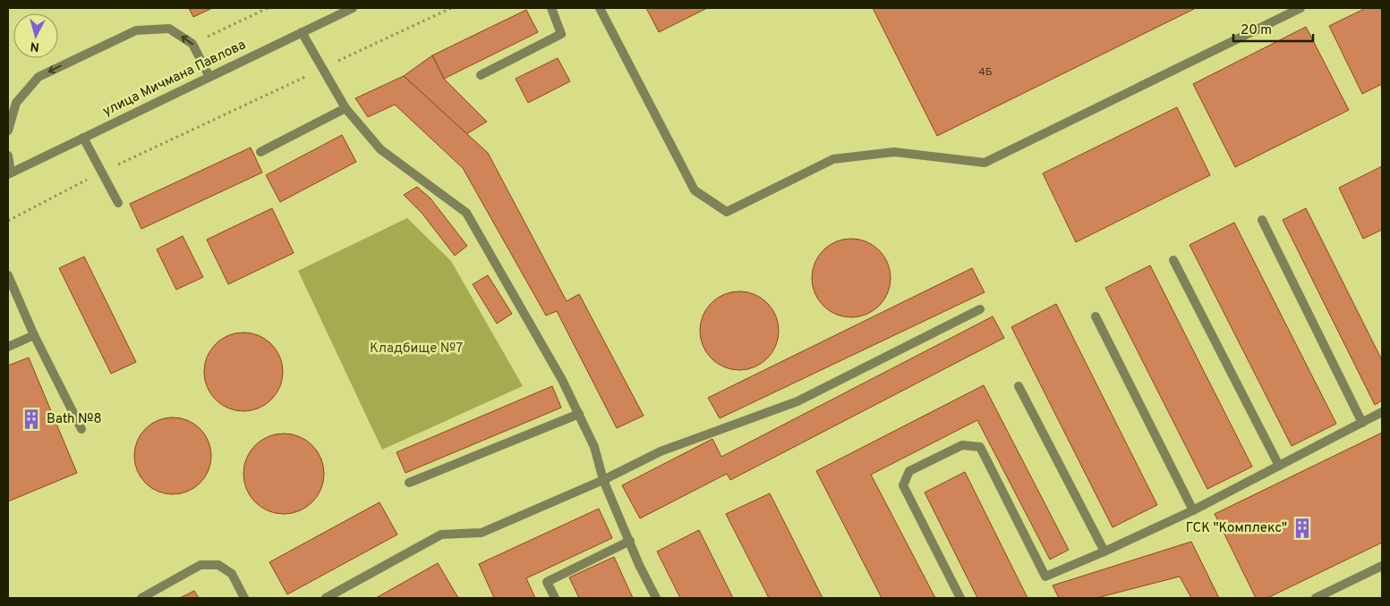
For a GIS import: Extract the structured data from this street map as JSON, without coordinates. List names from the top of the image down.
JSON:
{
  "streets": {
    "street": ["улица Мичмана Павлова"]
  },
  "parks": ["Кладбище №7"],
  "places": {
    "building": ["Bath №8", "ГСК \"Комплекс\""]
  },
  "house_numbers": ["4Б"],
  "scale_bar": "20 m",
  "north": "bottom"
}
